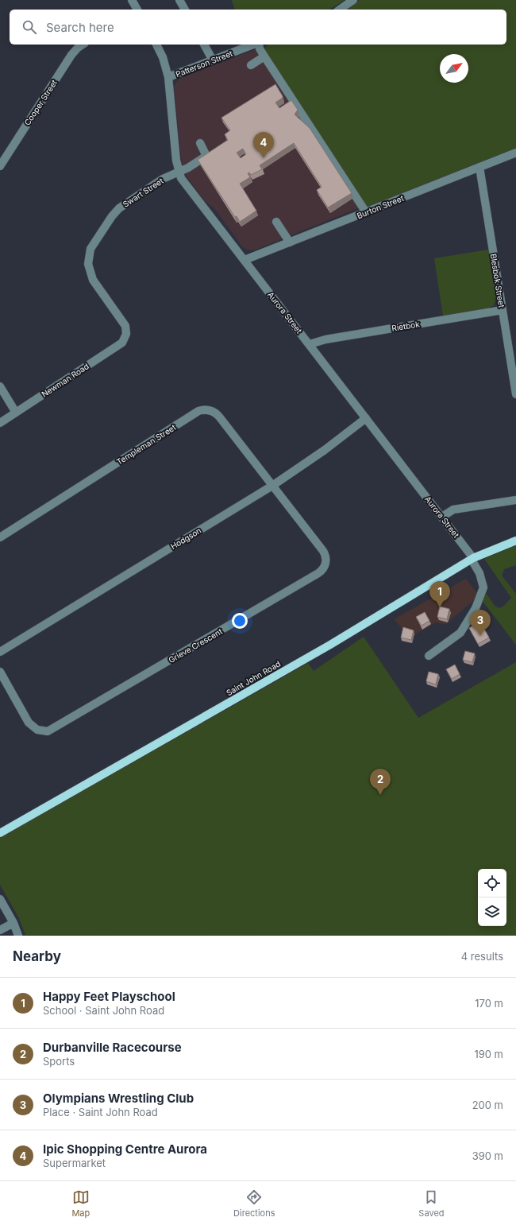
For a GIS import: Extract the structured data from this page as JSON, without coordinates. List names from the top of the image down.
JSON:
{
  "streets": {
    "main road": ["Saint John Road"],
    "street": [
      "Patterson Street",
      "Cooper Street",
      "Swart Street",
      "Burton Street",
      "Blesbok Street",
      "Aurora Street",
      "Rietbok",
      "Newman Road",
      "Templeman Street",
      "Hodgson",
      "Grieve Crescent"
    ]
  },
  "crossings": [
    ["Patterson Street", "Aurora Street"],
    ["Swart Street", "Aurora Street"],
    ["Swart Street", "Newman Road"],
    ["Burton Street", "Blesbok Street"],
    ["Burton Street", "Aurora Street"],
    ["Blesbok Street", "Rietbok"],
    ["Aurora Street", "Rietbok"],
    ["Aurora Street", "Hodgson"],
    ["Aurora Street", "Saint John Road"],
    ["Templeman Street", "Hodgson"],
    ["Templeman Street", "Grieve Crescent"],
    ["Hodgson", "Grieve Crescent"]
  ],
  "north": "top right",
  "page": {
    "search": "Search here",
    "pins": [
      "4",
      "1",
      "3",
      "2"
    ],
    "heading": ["Nearby", "4 results"],
    "list": [
      {
        "mark": "1",
        "name": "Happy Feet Playschool",
        "note": "School · Saint John Road",
        "value": "170 m"
      },
      {
        "mark": "2",
        "name": "Durbanville Racecourse",
        "note": "Sports",
        "value": "190 m"
      },
      {
        "mark": "3",
        "name": "Olympians Wrestling Club",
        "note": "Place · Saint John Road",
        "value": "200 m"
      },
      {
        "mark": "4",
        "name": "Ipic Shopping Centre Aurora",
        "note": "Supermarket",
        "value": "390 m"
      }
    ],
    "nav": ["Map", "Directions", "Saved"]
  }
}
